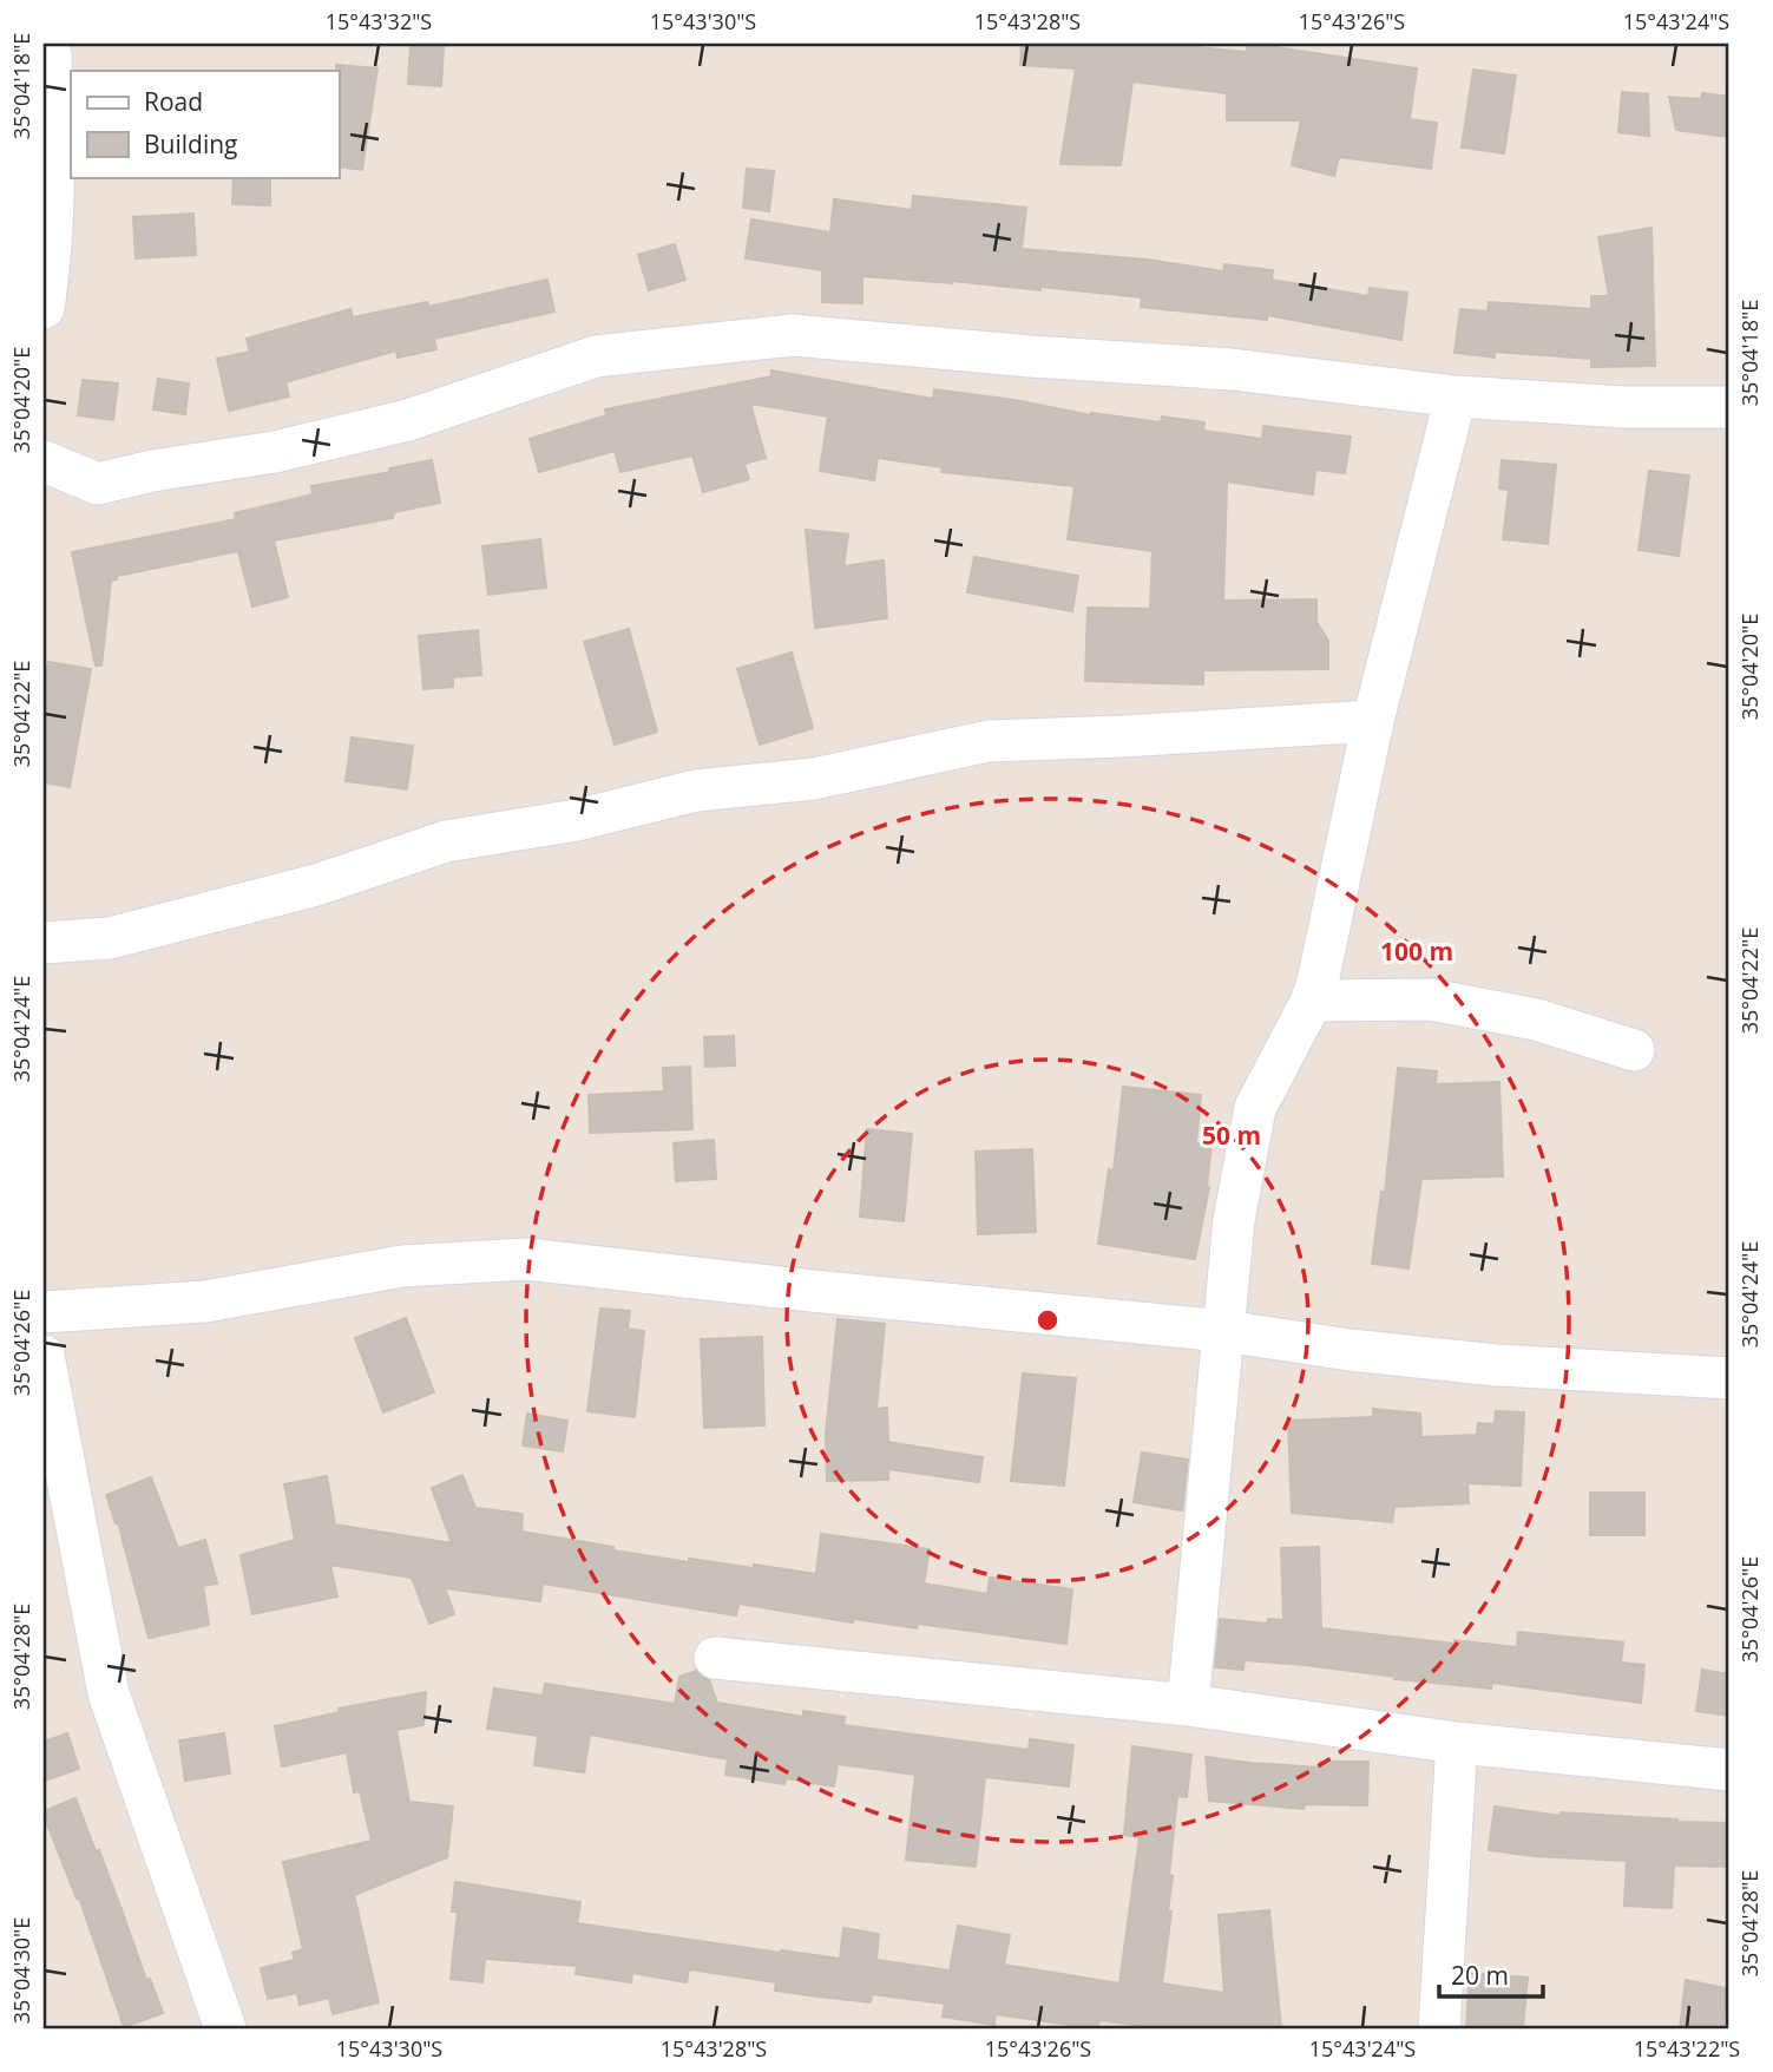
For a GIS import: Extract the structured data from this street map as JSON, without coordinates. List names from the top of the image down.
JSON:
{
  "legend": ["Road", "Building"],
  "scale_bar": "20 m",
  "coordinates": [
    "15°43'32\"S",
    "15°43'30\"S",
    "15°43'28\"S",
    "15°43'26\"S",
    "15°43'24\"S",
    "35°04'18\"E",
    "35°04'20\"E",
    "35°04'22\"E",
    "35°04'24\"E",
    "35°04'26\"E",
    "35°04'28\"E",
    "35°04'30\"E",
    "15°43'22\"S"
  ],
  "rings": ["100 m", "50 m"]
}
